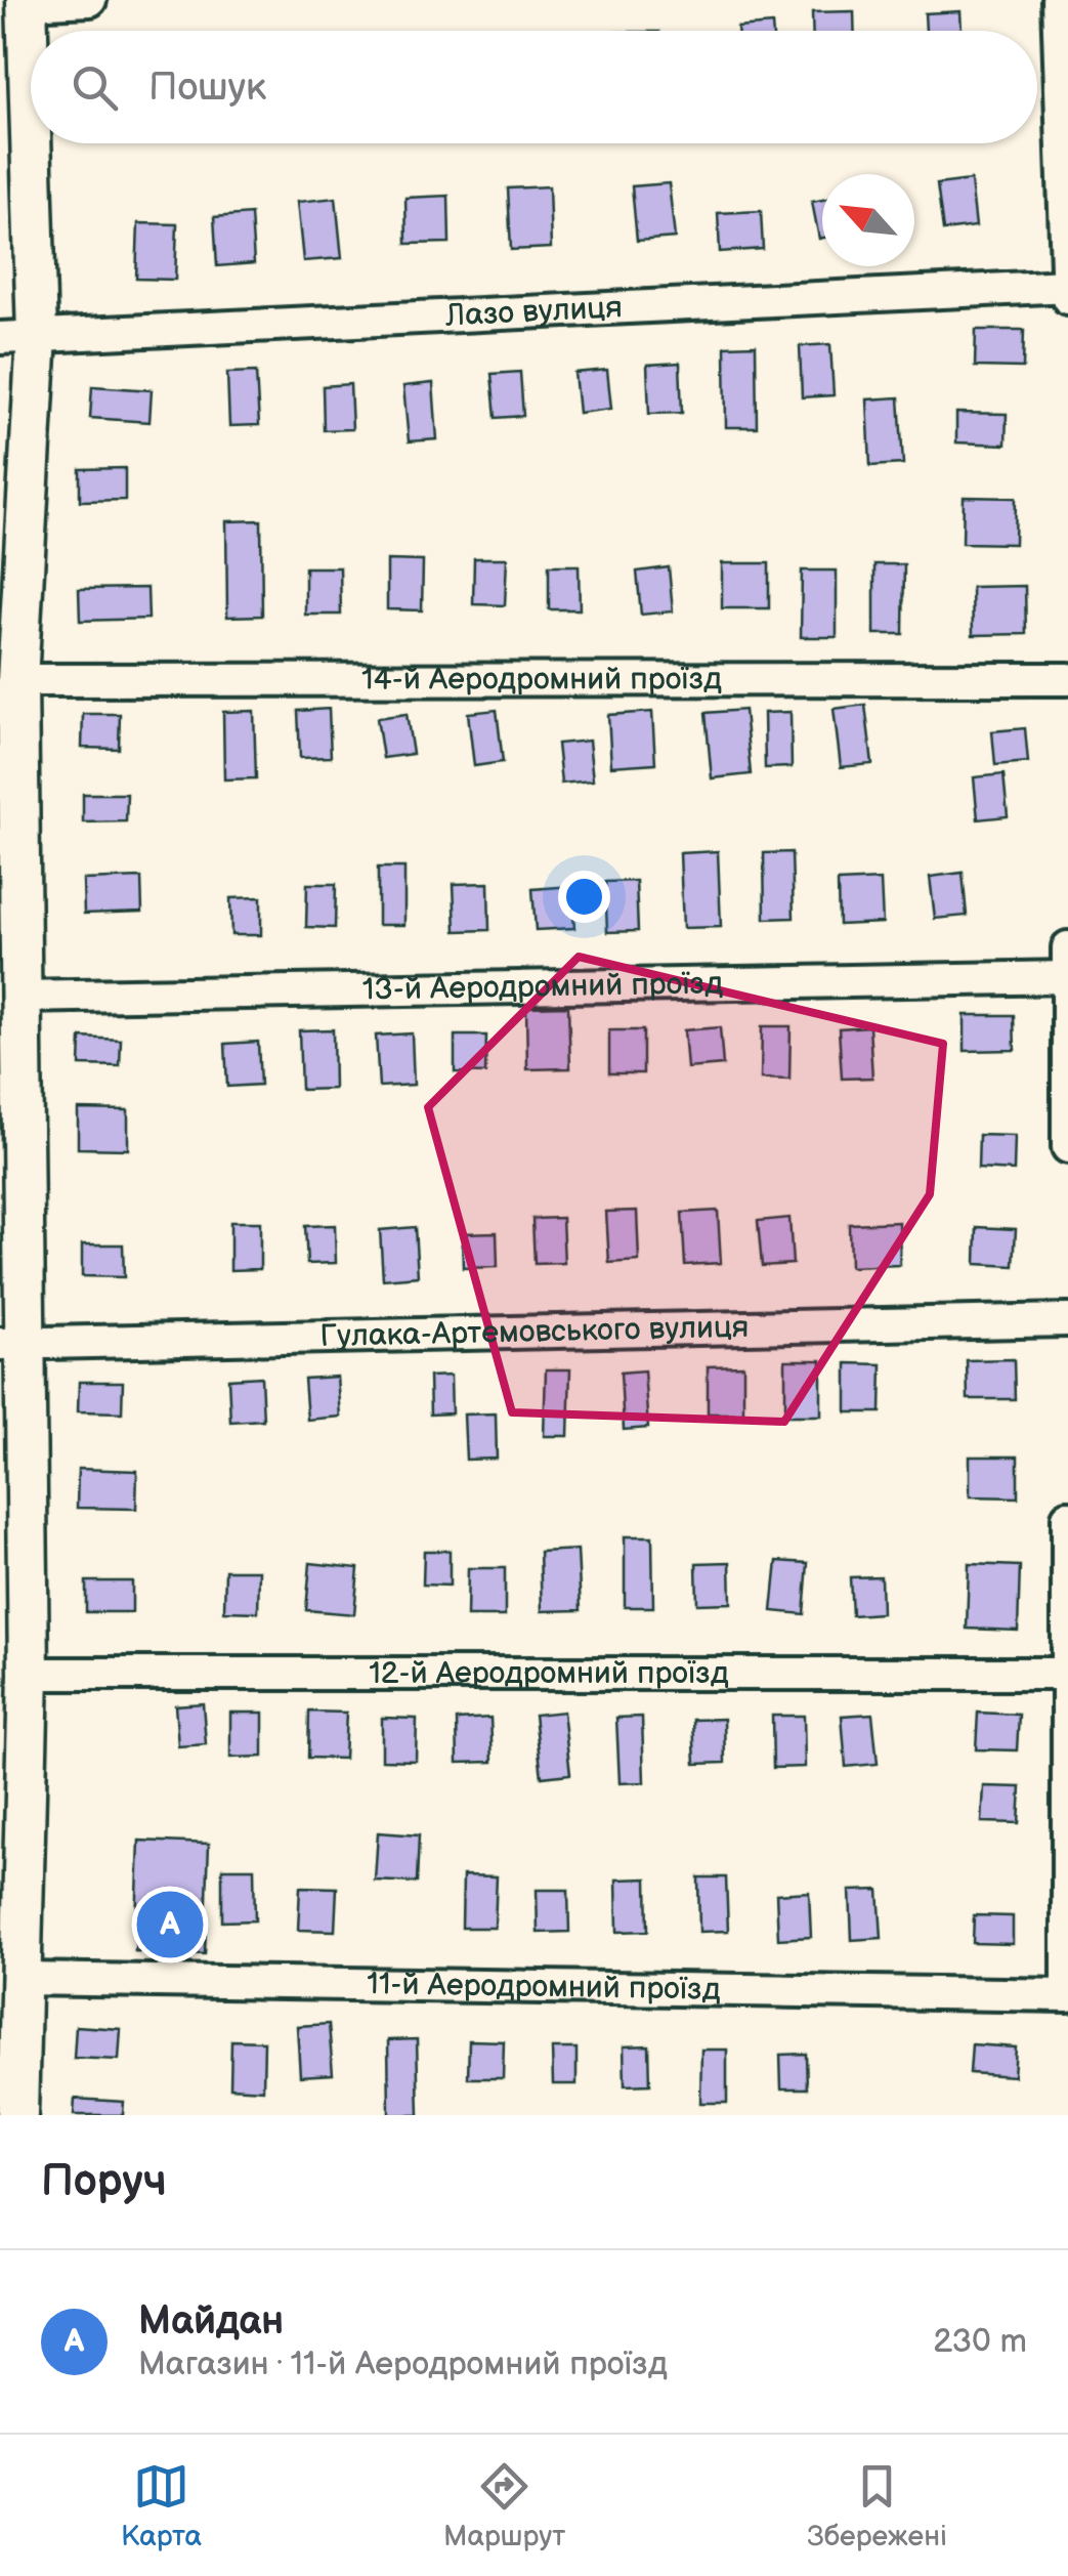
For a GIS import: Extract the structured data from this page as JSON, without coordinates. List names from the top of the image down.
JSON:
{
  "streets": {
    "street": [
      "Лазо вулиця",
      "14-й Аеродромний проїзд",
      "13-й Аеродромний проїзд",
      "Гулака-Артемовського вулиця",
      "12-й Аеродромний проїзд",
      "11-й Аеродромний проїзд"
    ]
  },
  "north": "top left",
  "page": {
    "search": "Пошук",
    "pins": "A",
    "heading": "Поруч",
    "list": [
      {
        "mark": "A",
        "name": "Майдан",
        "note": "Магазин · 11-й Аеродромний проїзд",
        "value": "230 m"
      }
    ],
    "nav": ["Карта", "Маршрут", "Збережені"]
  }
}
